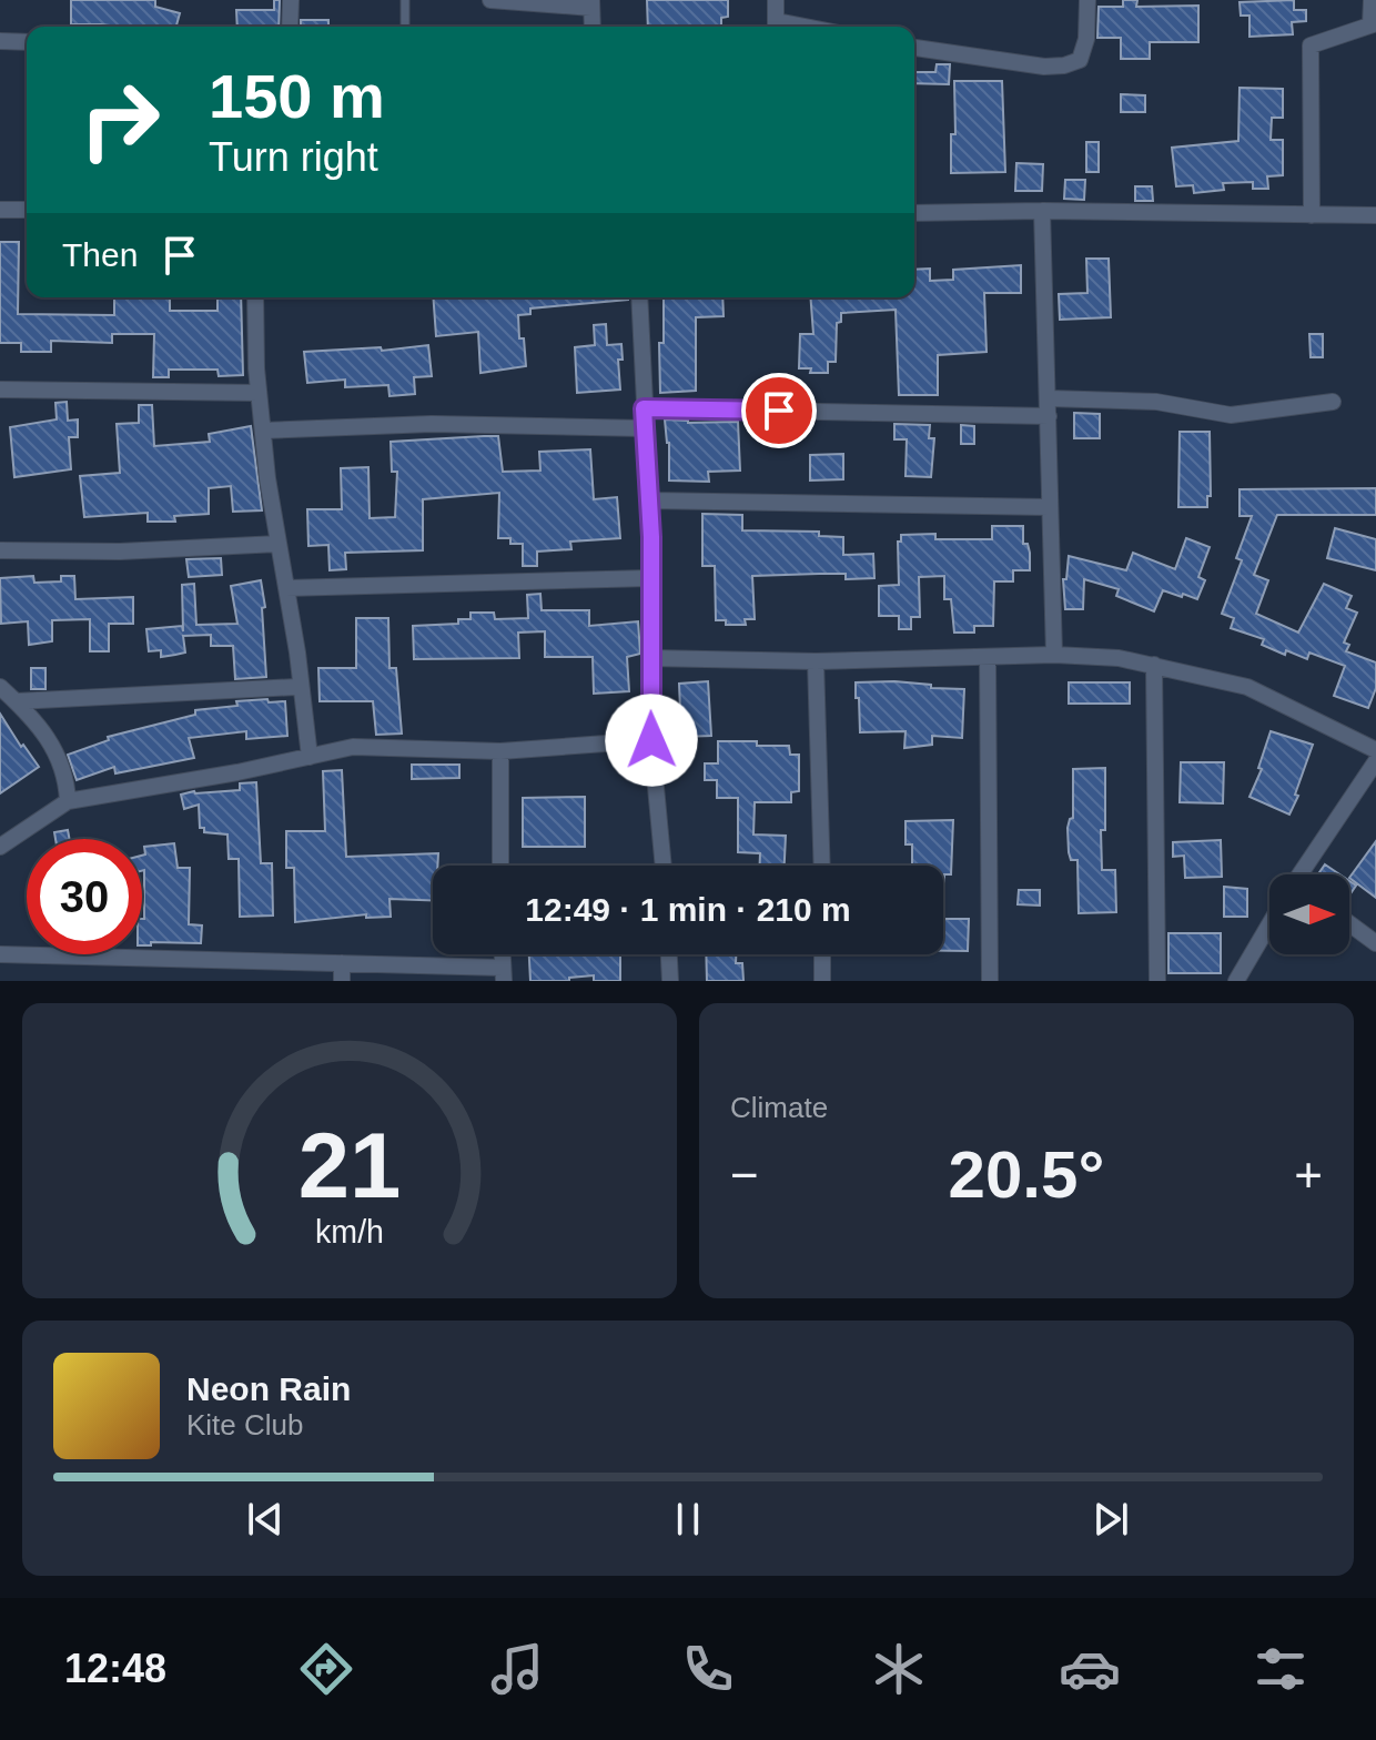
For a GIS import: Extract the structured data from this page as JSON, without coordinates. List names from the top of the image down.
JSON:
{
  "north": "right",
  "page": {
    "turn": ["150 m", "Turn right"],
    "then": "Then",
    "limit": "30",
    "trip": "12:49 · 1 min · 210 m",
    "tile": "Climate",
    "heat": ["−", "20.5°", "+"],
    "song": ["Neon Rain", "Kite Club"],
    "tabs": "12:48",
    "gauge": ["21", "km/h"]
  }
}
